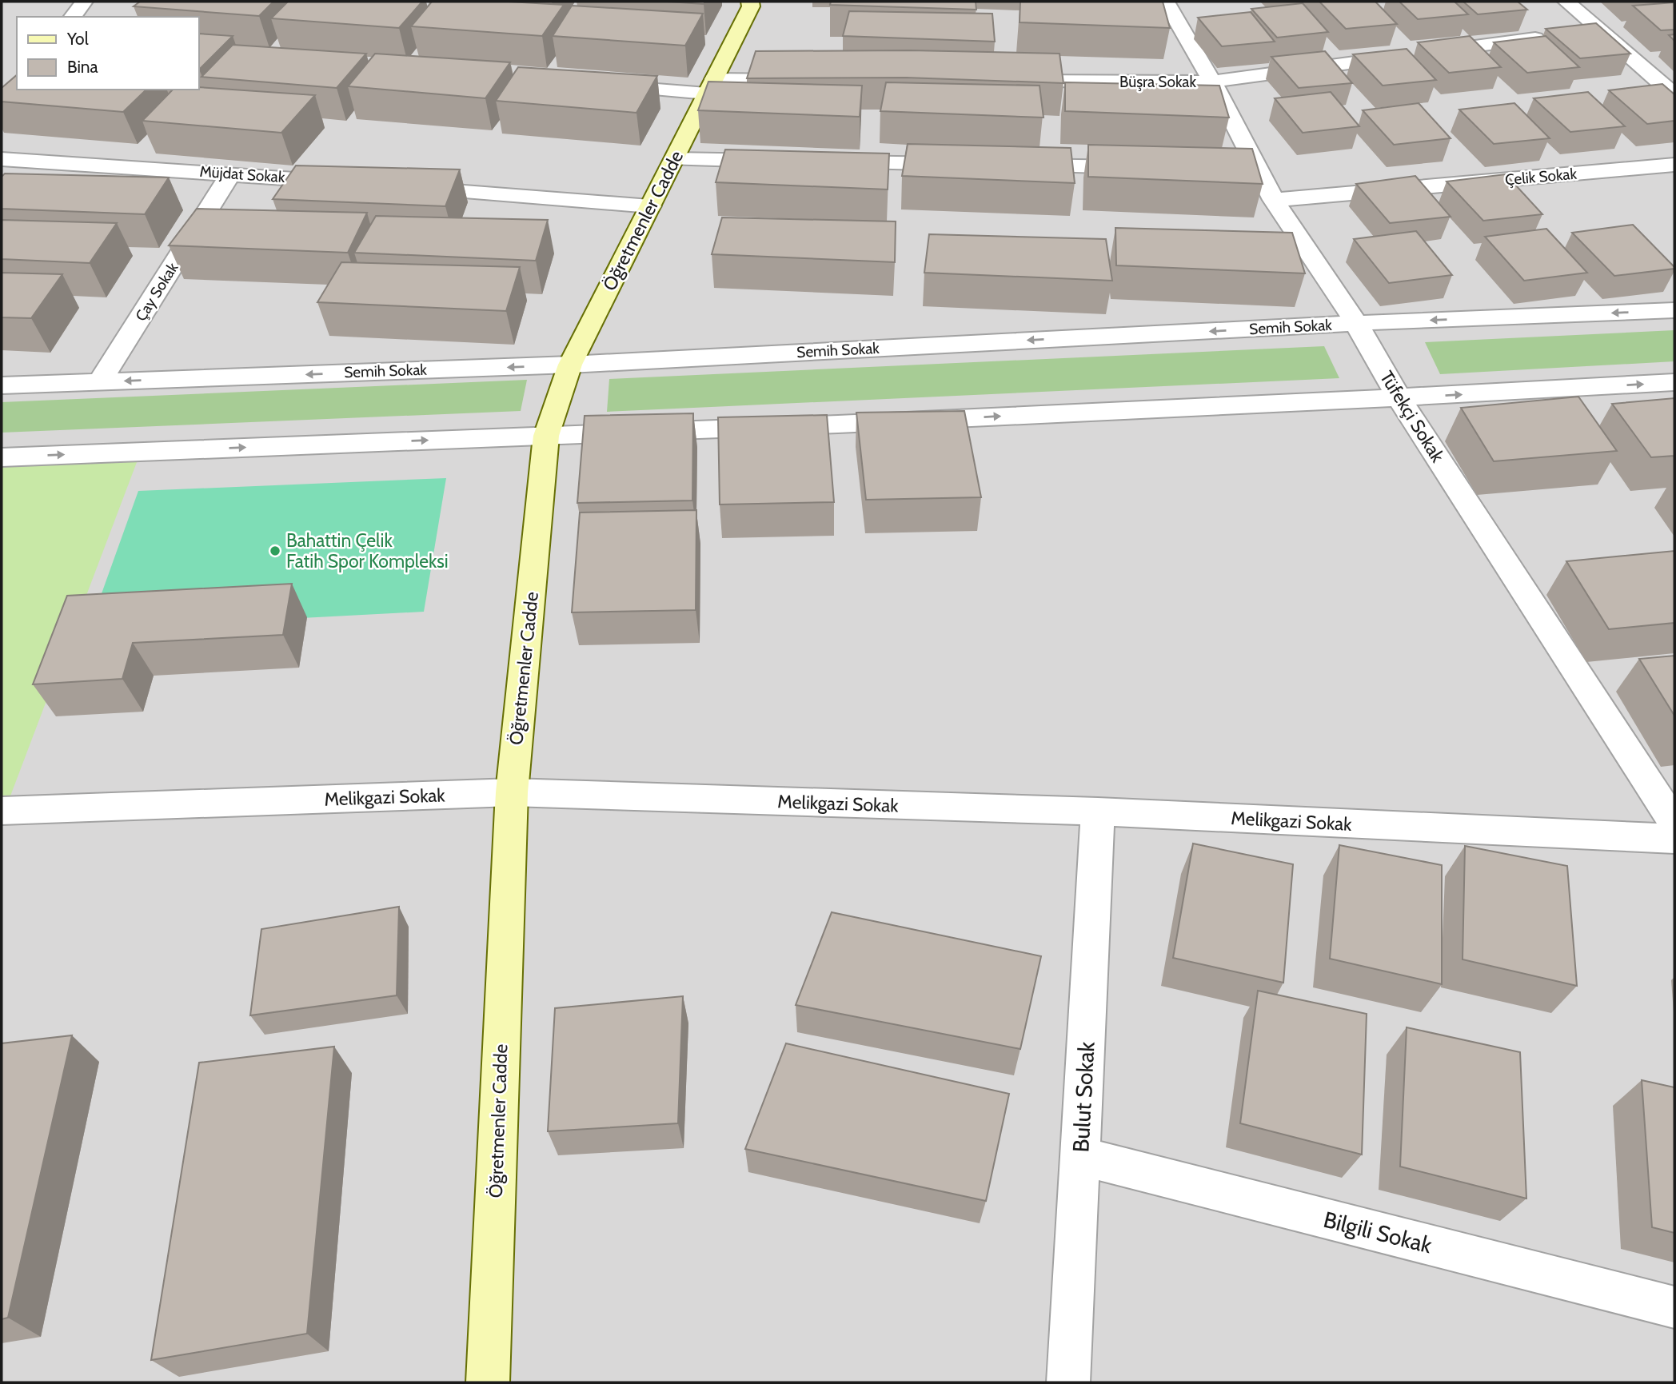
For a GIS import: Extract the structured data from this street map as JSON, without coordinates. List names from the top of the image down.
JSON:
{
  "streets": {
    "street": [
      "Büşra Sokak",
      "Müjdat Sokak",
      "Çelik Sokak",
      "Öğretmenler Cadde",
      "Çay Sokak",
      "Semih Sokak",
      "Tüfekçi Sokak",
      "Melikgazi Sokak",
      "Bulut Sokak",
      "Bilgili Sokak"
    ]
  },
  "crossings": [
    ["Büşra Sokak", "Tüfekçi Sokak"],
    ["Müjdat Sokak", "Çay Sokak"],
    ["Çelik Sokak", "Tüfekçi Sokak"],
    ["Öğretmenler Cadde", "Semih Sokak"],
    ["Öğretmenler Cadde", "Melikgazi Sokak"],
    ["Çay Sokak", "Semih Sokak"],
    ["Semih Sokak", "Tüfekçi Sokak"],
    ["Melikgazi Sokak", "Bulut Sokak"],
    ["Bulut Sokak", "Bilgili Sokak"]
  ],
  "places": ["Bahattin Çelik Fatih Spor Kompleksi"],
  "legend": ["Yol", "Bina"]
}
